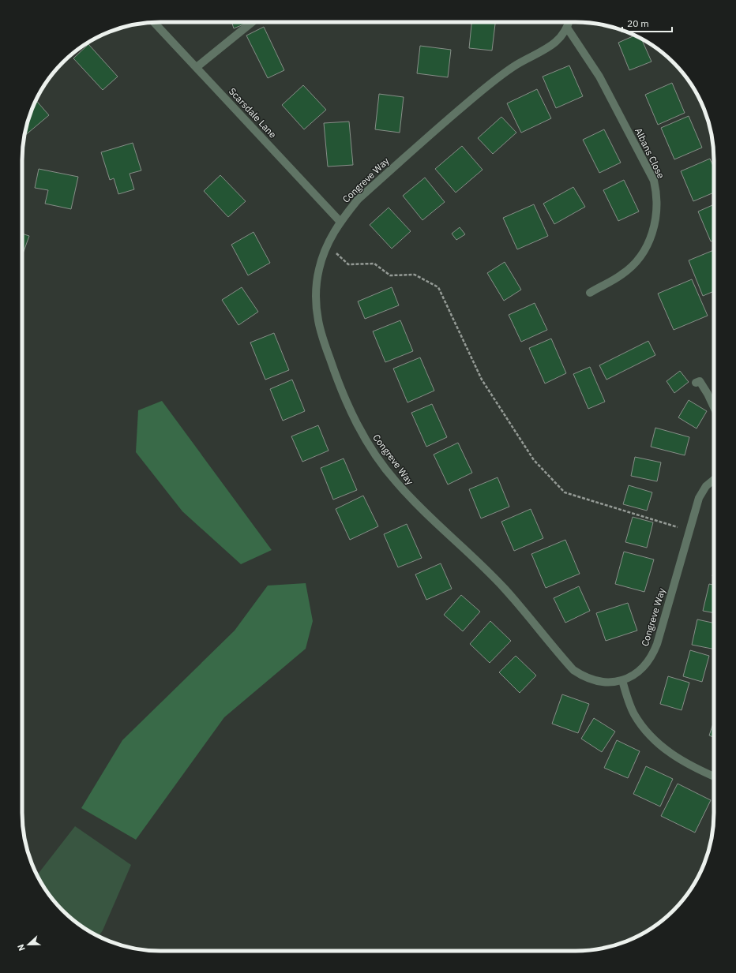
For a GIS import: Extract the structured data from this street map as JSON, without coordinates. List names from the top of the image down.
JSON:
{
  "streets": {
    "street": ["Scarsdale Lane", "Albans Close", "Congreve Way"]
  },
  "crossings": [
    ["Scarsdale Lane", "Congreve Way"],
    ["Albans Close", "Congreve Way"]
  ],
  "scale_bar": "20 m",
  "north": "left"
}
